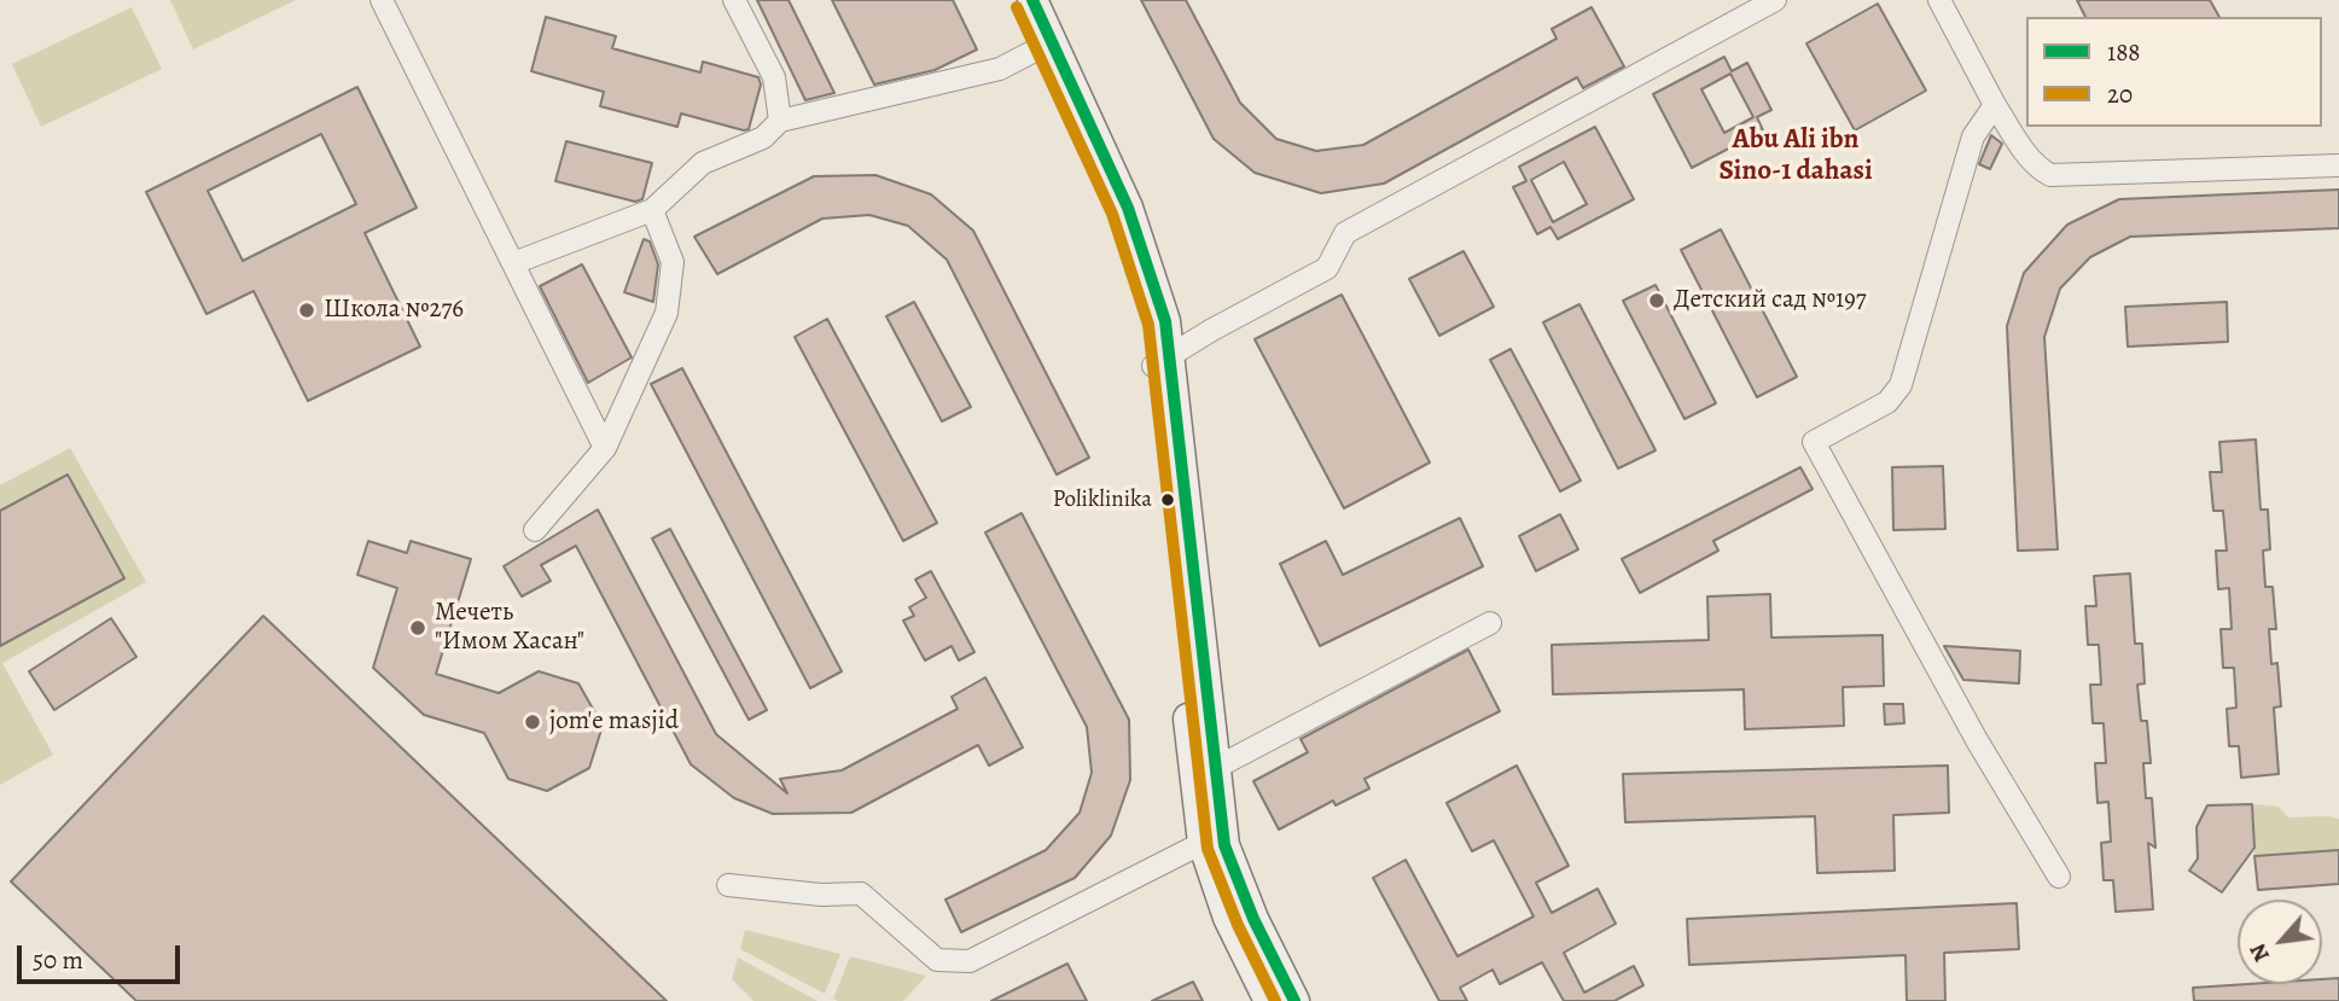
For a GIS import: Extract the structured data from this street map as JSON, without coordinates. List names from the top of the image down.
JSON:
{
  "districts": ["Abu Ali ibn Sino-1 dahasi"],
  "places": [
    "Детский сад №197",
    "Школа №276",
    "Poliklinika",
    "Мечеть \"Имом Хасан\"",
    "jom'e masjid"
  ],
  "lines": ["transit line 188", "transit line 20"],
  "legend": ["188", "20"],
  "scale_bar": "50 m",
  "north": "bottom left"
}
